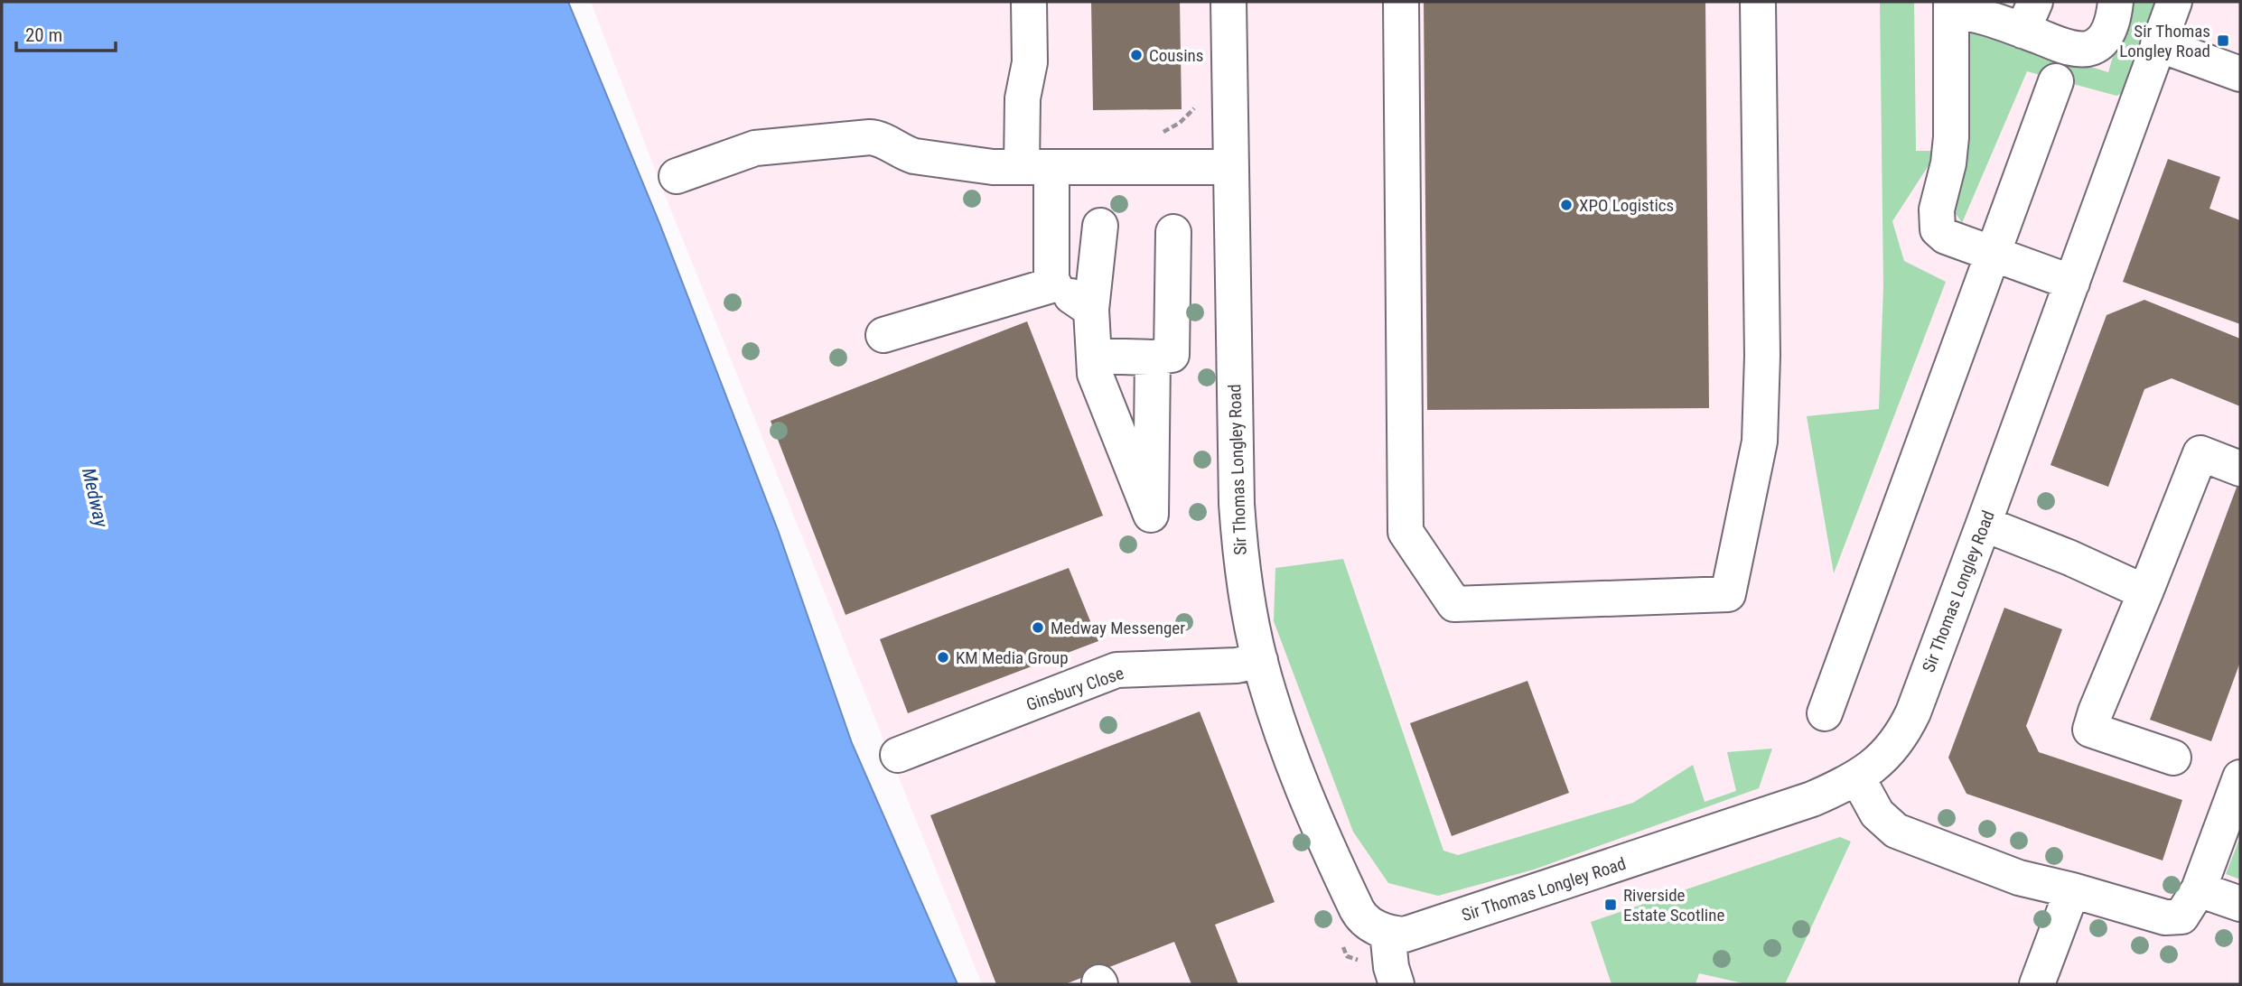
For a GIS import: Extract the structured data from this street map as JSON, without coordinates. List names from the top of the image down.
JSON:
{
  "streets": {
    "street": ["Sir Thomas Longley Road", "Ginsbury Close"]
  },
  "crossings": [
    ["Sir Thomas Longley Road", "Ginsbury Close"]
  ],
  "water": ["Medway"],
  "places": {
    "transit": ["Sir Thomas Longley Road", "Riverside Estate Scotline"],
    "other": [
      "Cousins",
      "XPO Logistics",
      "Medway Messenger",
      "KM Media Group"
    ]
  },
  "scale_bar": "20 m"
}
